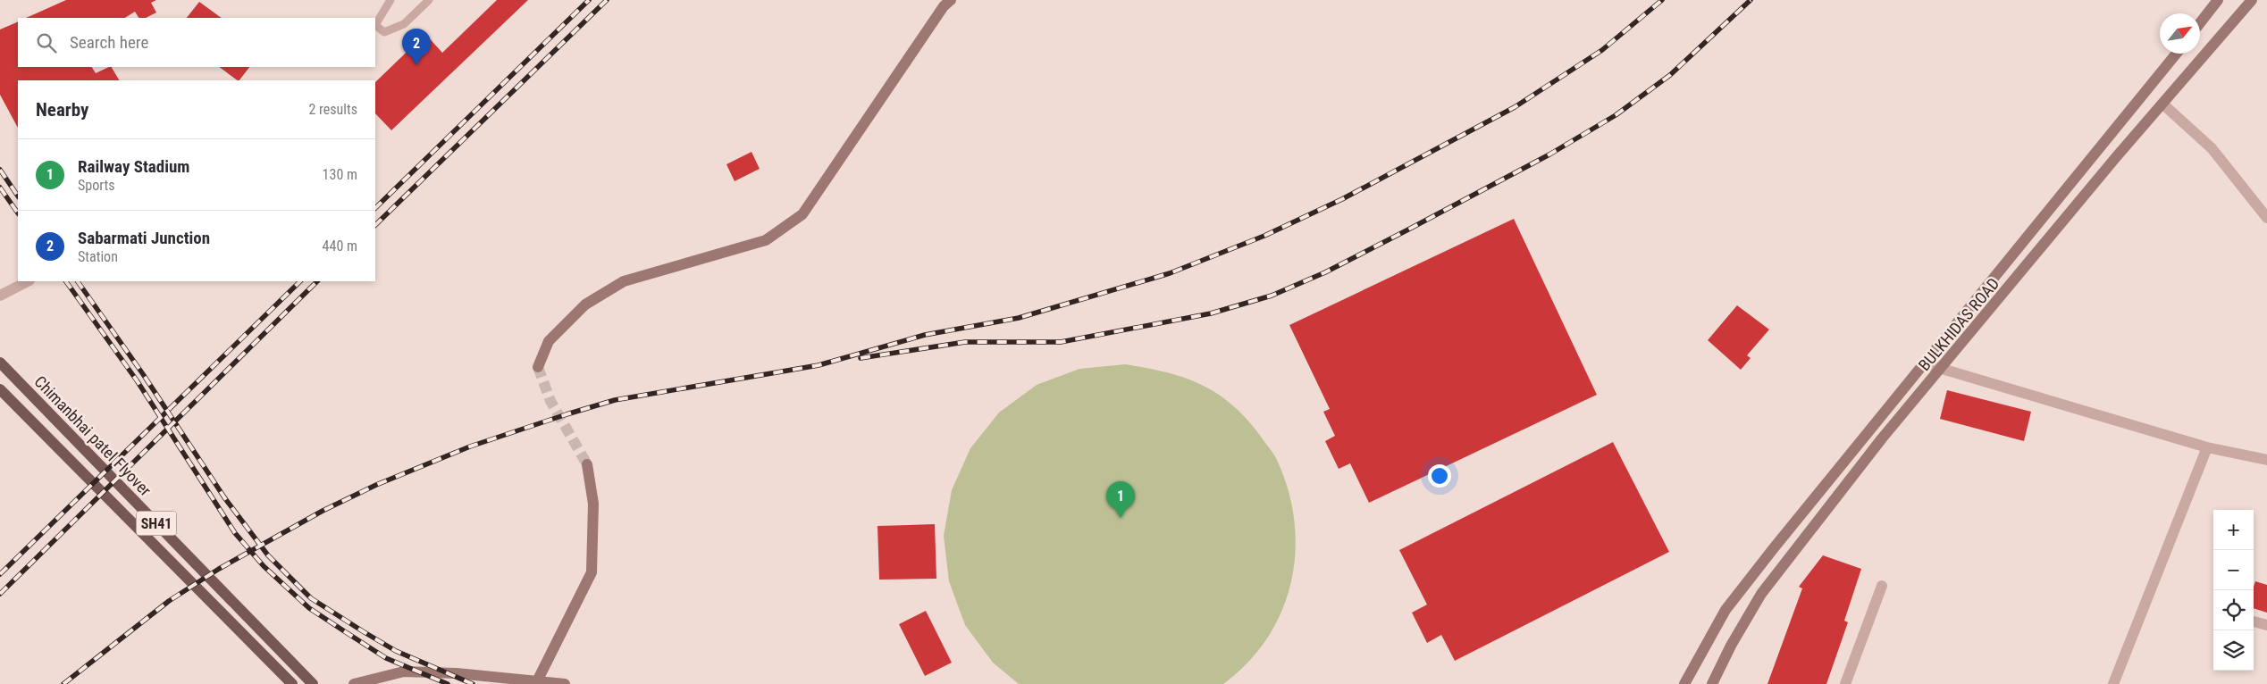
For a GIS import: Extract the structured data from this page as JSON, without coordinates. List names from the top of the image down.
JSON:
{
  "streets": {
    "main road": ["BULKHIDAS ROAD", "Chimanbhai patel Flyover", "SH41"]
  },
  "north": "top right",
  "page": {
    "search": "Search here",
    "pins": ["2", "1"],
    "heading": ["Nearby", "2 results"],
    "list": [
      {
        "mark": "1",
        "name": "Railway Stadium",
        "note": "Sports",
        "value": "130 m"
      },
      {
        "mark": "2",
        "name": "Sabarmati Junction",
        "note": "Station",
        "value": "440 m"
      }
    ],
    "map_buttons": ["+", "−"]
  }
}
